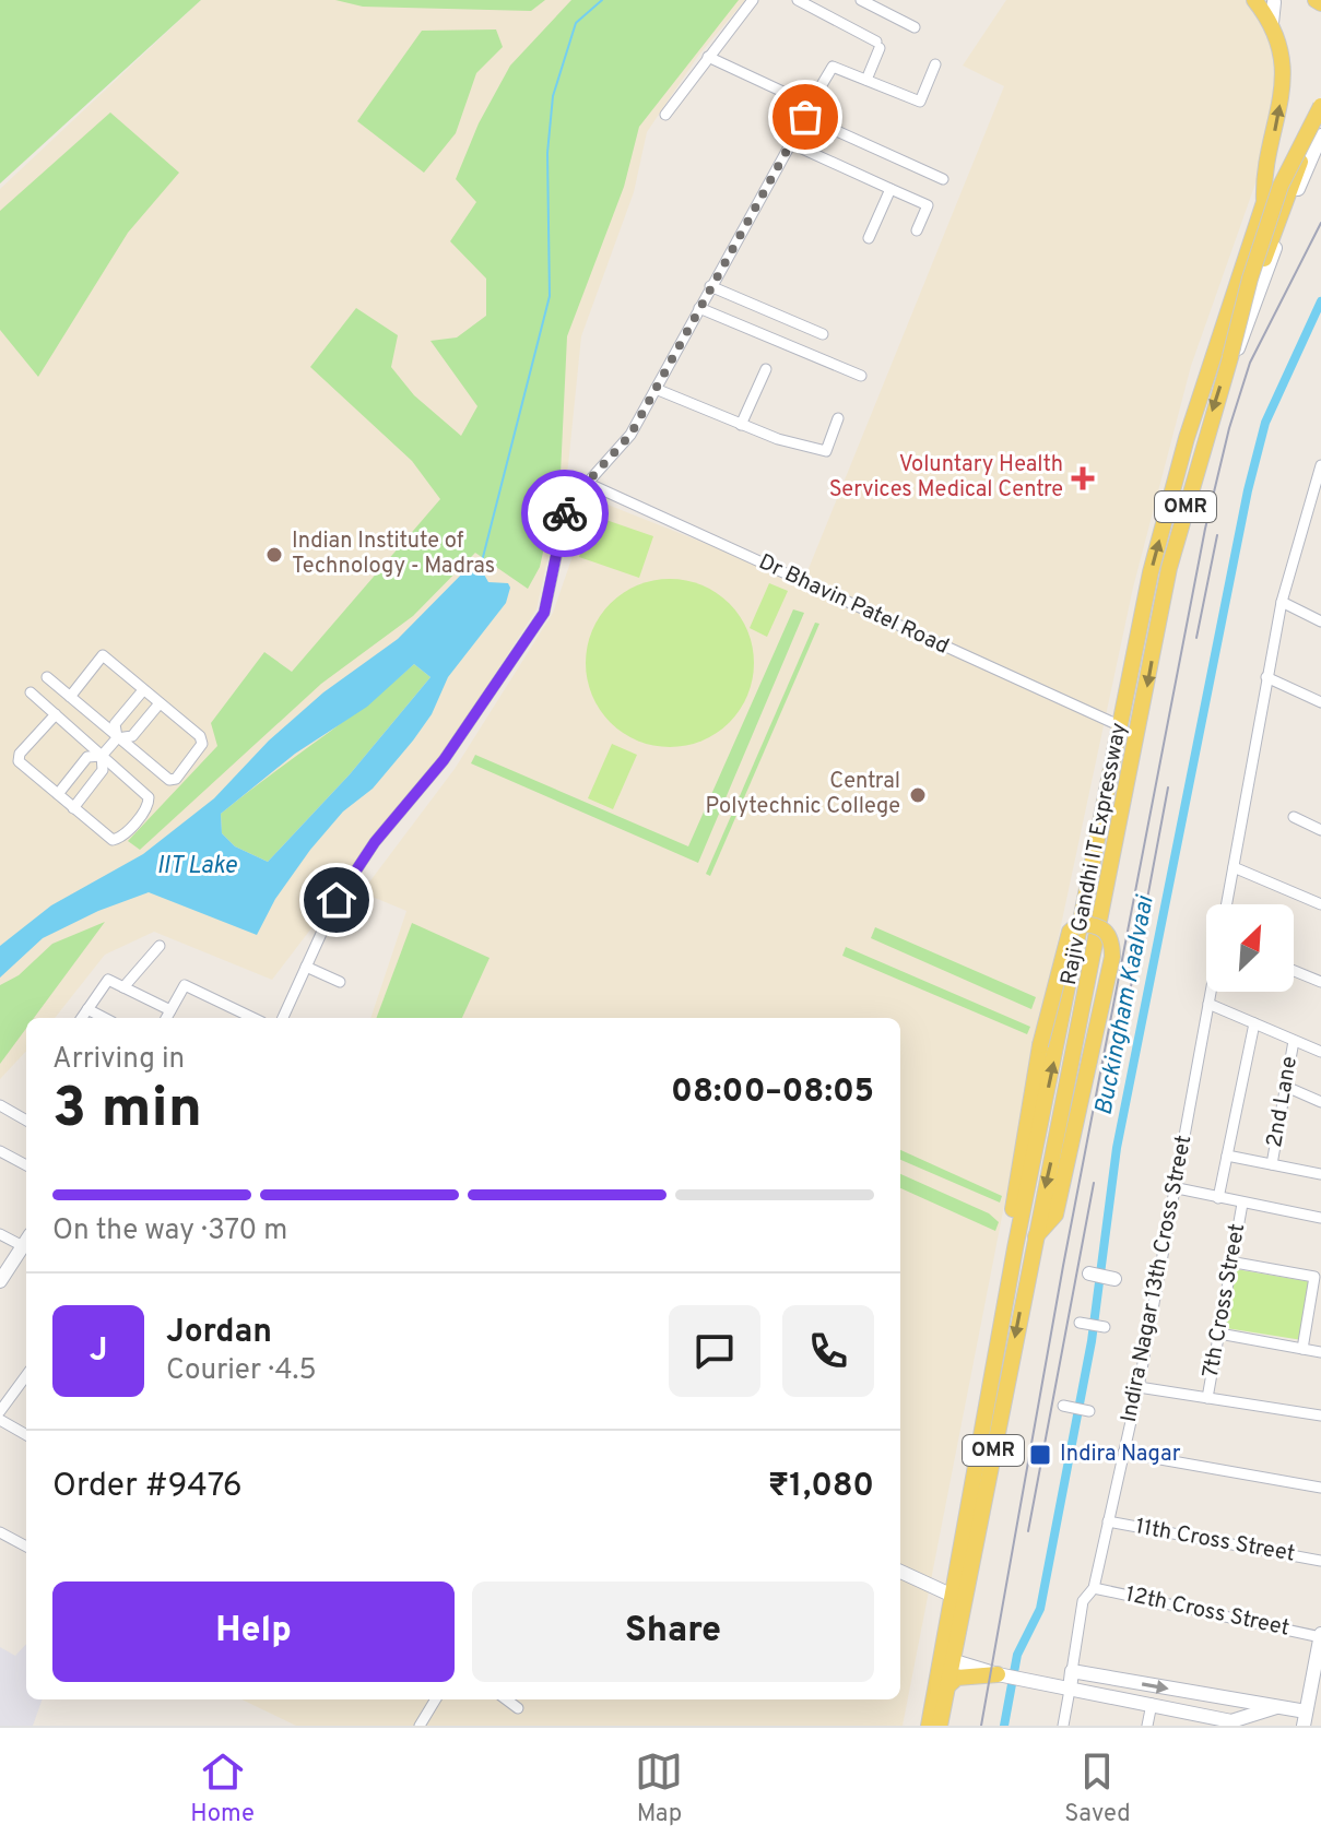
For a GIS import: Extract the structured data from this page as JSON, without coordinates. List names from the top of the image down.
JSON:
{
  "streets": {
    "main road": ["OMR", "Rajiv Gandhi IT Expressway"],
    "street": [
      "Dr Bhavin Patel Road",
      "2nd Lane",
      "Indira Nagar 13th Cross Street",
      "7th Cross Street",
      "11th Cross Street",
      "12th Cross Street"
    ]
  },
  "crossings": [
    ["OMR", "Rajiv Gandhi IT Expressway"],
    ["Dr Bhavin Patel Road", "Rajiv Gandhi IT Expressway"],
    ["Indira Nagar 13th Cross Street", "11th Cross Street"],
    ["Indira Nagar 13th Cross Street", "12th Cross Street"]
  ],
  "water": ["IIT Lake", "Buckingham Kaalvaai"],
  "places": {
    "health": ["Voluntary Health Services Medical Centre"],
    "other": ["Indian Institute of Technology - Madras", "Central Polytechnic College"],
    "transit": ["Indira Nagar"]
  },
  "north": "top right",
  "page": {
    "heading": ["3 min", "Arriving in", "08:00–08:05"],
    "panel": [
      "Jordan",
      "Courier · 4.5",
      "Order #9476",
      "₹1,080"
    ],
    "bar": "On the way · 370 m",
    "round": "J",
    "buttons": ["Help", "Share"],
    "tabs": ["Home", "Map", "Saved"]
  }
}
